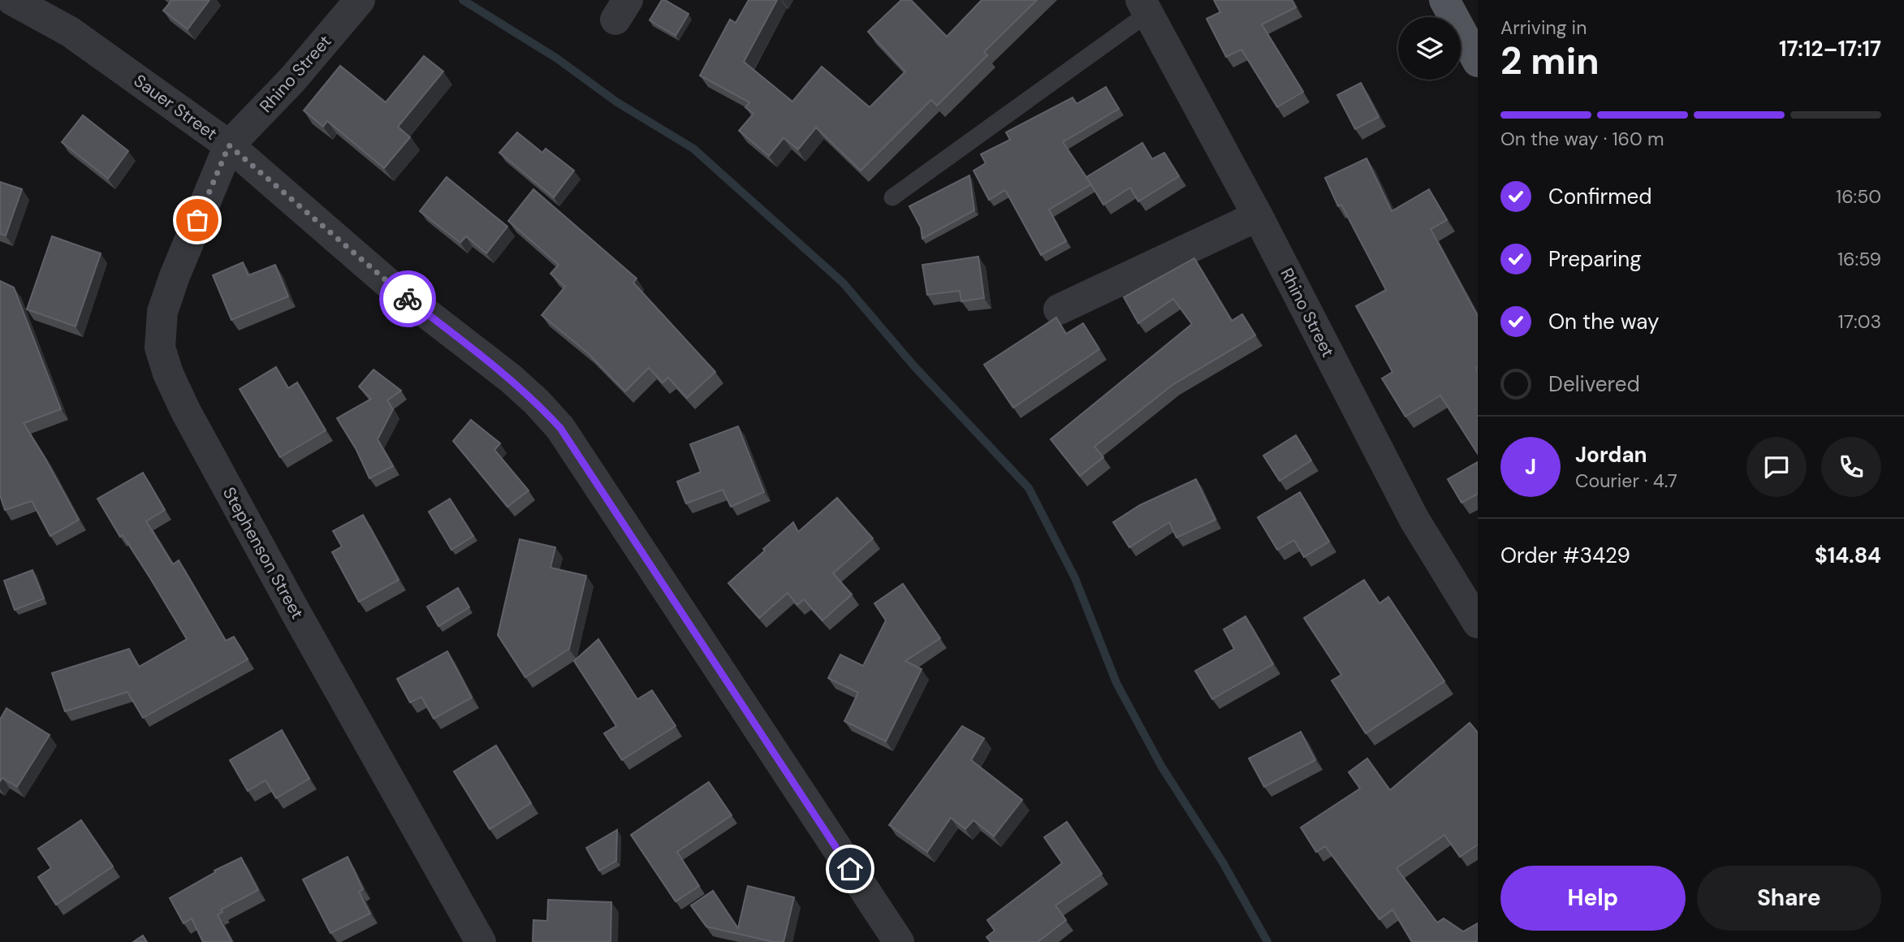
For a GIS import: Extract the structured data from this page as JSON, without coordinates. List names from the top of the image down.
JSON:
{
  "streets": {
    "street": ["Rhino Street", "Sauer Street", "Stephenson Street"]
  },
  "crossings": [
    ["Rhino Street", "Sauer Street"],
    ["Rhino Street", "Stephenson Street"],
    ["Sauer Street", "Stephenson Street"]
  ],
  "page": {
    "heading": ["2 min", "Arriving in", "17:12–17:17"],
    "panel": [
      "Jordan",
      "Courier · 4.7",
      "Order #3429",
      "$14.84"
    ],
    "bar": "On the way · 160 m",
    "list": [
      ["Confirmed", "16:50"],
      ["Preparing", "16:59"],
      ["On the way", "17:03"],
      "Delivered"
    ],
    "round": "J",
    "buttons": ["Help", "Share"]
  }
}
